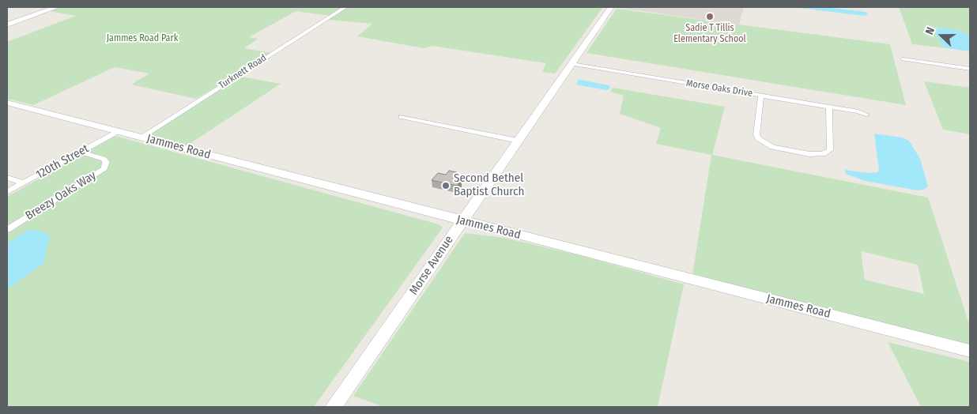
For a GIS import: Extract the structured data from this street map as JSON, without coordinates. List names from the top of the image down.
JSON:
{
  "streets": {
    "street": [
      "Turknett Road",
      "Morse Oaks Drive",
      "Jammes Road",
      "120th Street",
      "Breezy Oaks Way",
      "Morse Avenue"
    ]
  },
  "crossings": [
    ["Turknett Road", "Jammes Road"],
    ["Morse Oaks Drive", "Morse Avenue"],
    ["Jammes Road", "120th Street"],
    ["Jammes Road", "Morse Avenue"],
    ["120th Street", "Breezy Oaks Way"]
  ],
  "parks": ["Jammes Road Park"],
  "places": ["Sadie T Tillis Elementary School", "Second Bethel Baptist Church"],
  "north": "left"
}
